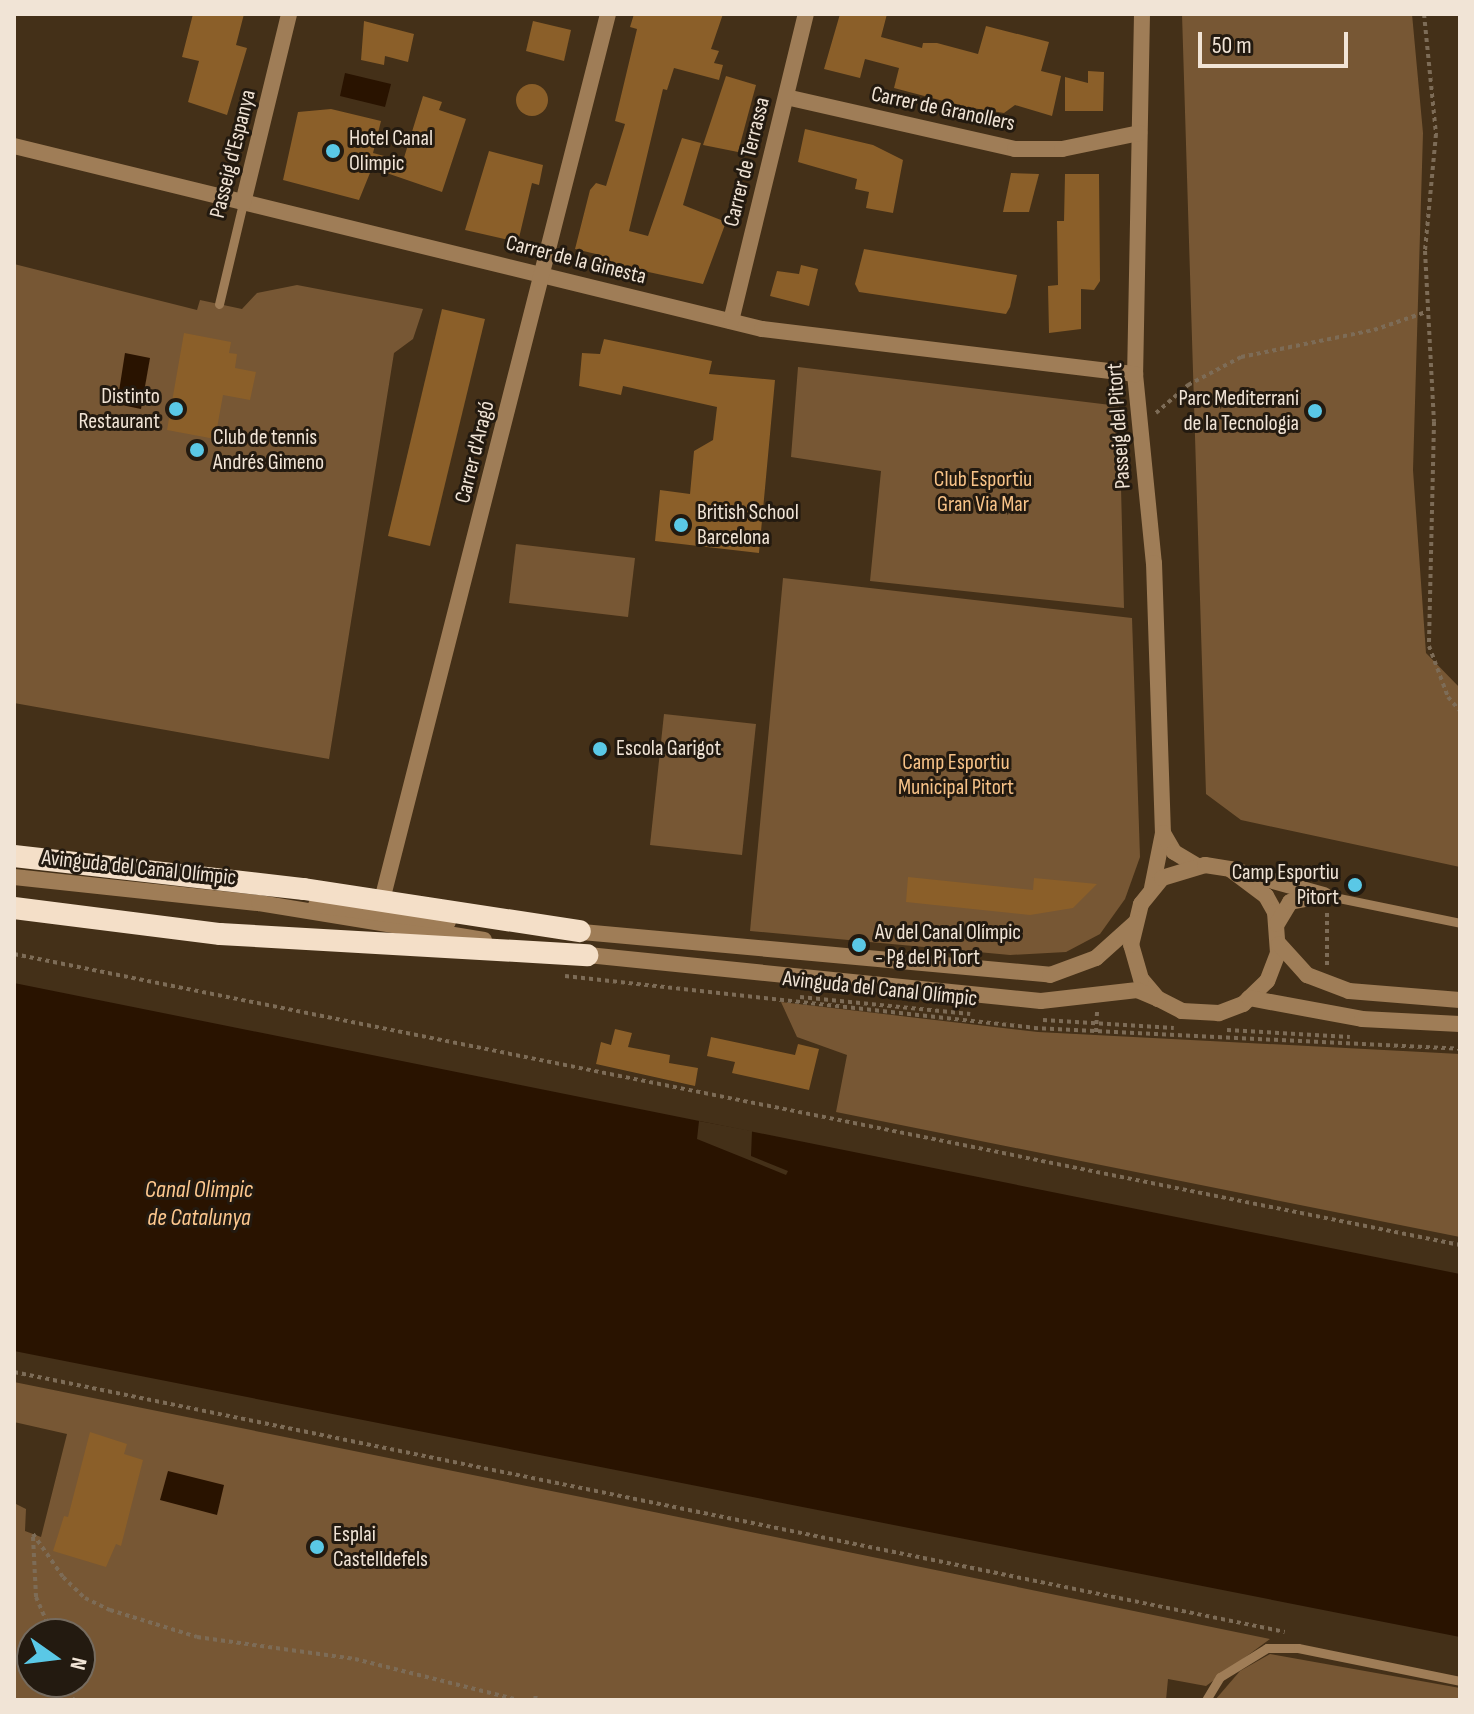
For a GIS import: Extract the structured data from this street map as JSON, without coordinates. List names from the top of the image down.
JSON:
{
  "streets": {
    "street": [
      "Carrer de Granollers",
      "Passeig d'Espanya",
      "Carrer de Terrassa",
      "Carrer de la Ginesta",
      "Passeig del Pitort",
      "Carrer d'Aragó",
      "Avinguda del Canal Olímpic"
    ]
  },
  "crossings": [
    ["Carrer de Granollers", "Carrer de Terrassa"],
    ["Carrer de Granollers", "Passeig del Pitort"],
    ["Passeig d'Espanya", "Carrer de la Ginesta"],
    ["Carrer de Terrassa", "Carrer de la Ginesta"],
    ["Carrer de la Ginesta", "Passeig del Pitort"],
    ["Carrer de la Ginesta", "Carrer d'Aragó"],
    ["Passeig del Pitort", "Avinguda del Canal Olímpic"]
  ],
  "water": ["Canal Olimpic de Catalunya"],
  "parks": ["Club Esportiu Gran Via Mar", "Camp Esportiu Municipal Pitort"],
  "places": [
    "Hotel Canal Olimpic",
    "Distinto Restaurant",
    "Parc Mediterrani de la Tecnologia",
    "Club de tennis Andrés Gimeno",
    "British School Barcelona",
    "Escola Garigot",
    "Camp Esportiu Pitort",
    "Av del Canal Olímpic - Pg del Pi Tort",
    "Esplai Castelldefels"
  ],
  "scale_bar": "50 m",
  "north": "right"
}
